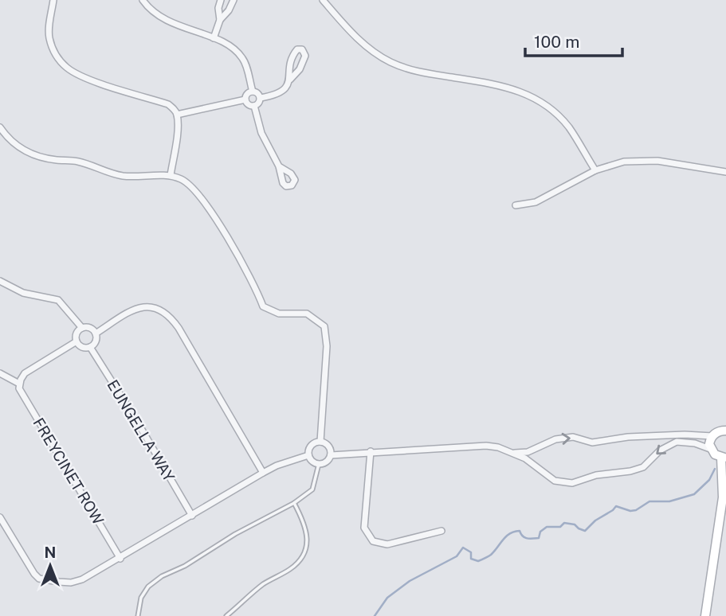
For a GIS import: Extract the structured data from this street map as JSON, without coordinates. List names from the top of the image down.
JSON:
{
  "streets": {
    "street": ["EUNGELLA WAY", "FREYCINET ROW"]
  },
  "scale_bar": "100 m",
  "north": "top"
}
